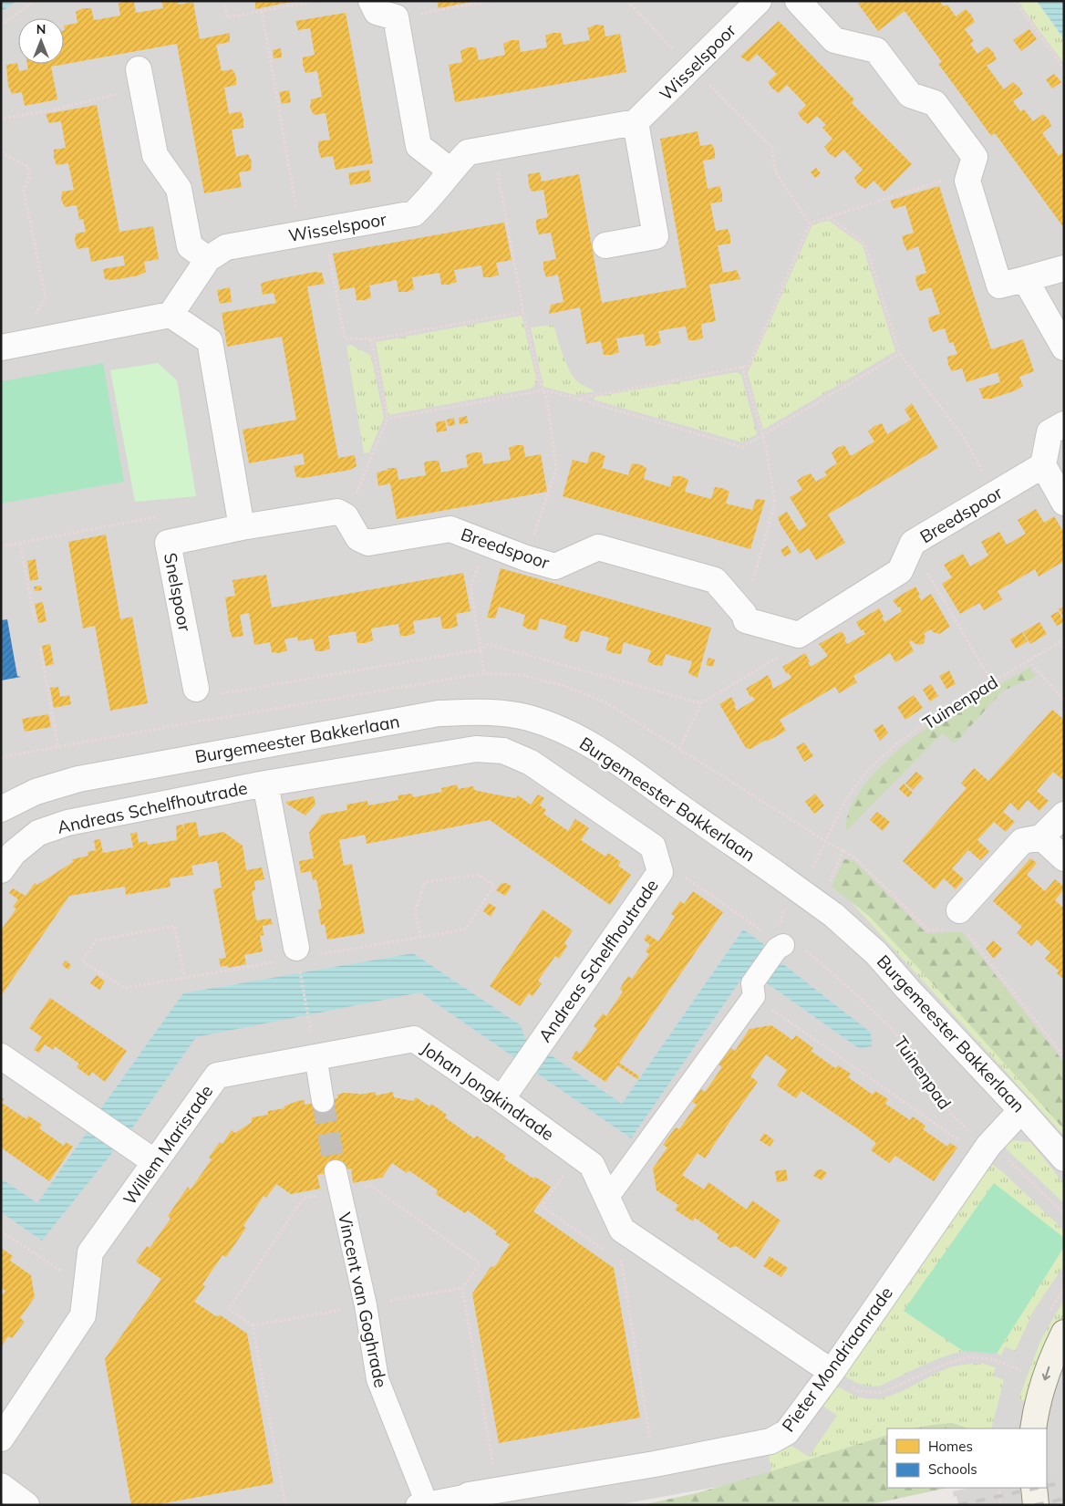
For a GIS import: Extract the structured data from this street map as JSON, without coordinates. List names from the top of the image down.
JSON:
{
  "streets": {
    "street": [
      "Wisselspoor",
      "Breedspoor",
      "Snelspoor",
      "Burgemeester Bakkerlaan",
      "Andreas Schelfhoutrade",
      "Johan Jongkindrade",
      "Willem Marisrade",
      "Vincent van Goghrade",
      "Pieter Mondriaanrade"
    ],
    "path": ["Tuinenpad"]
  },
  "crossings": [
    ["Breedspoor", "Snelspoor"],
    ["Tuinenpad", "Andreas Schelfhoutrade"],
    ["Tuinenpad", "Pieter Mondriaanrade"],
    ["Burgemeester Bakkerlaan", "Pieter Mondriaanrade"],
    ["Andreas Schelfhoutrade", "Johan Jongkindrade"],
    ["Johan Jongkindrade", "Willem Marisrade"]
  ],
  "legend": ["Homes", "Schools"],
  "north": "top"
}
